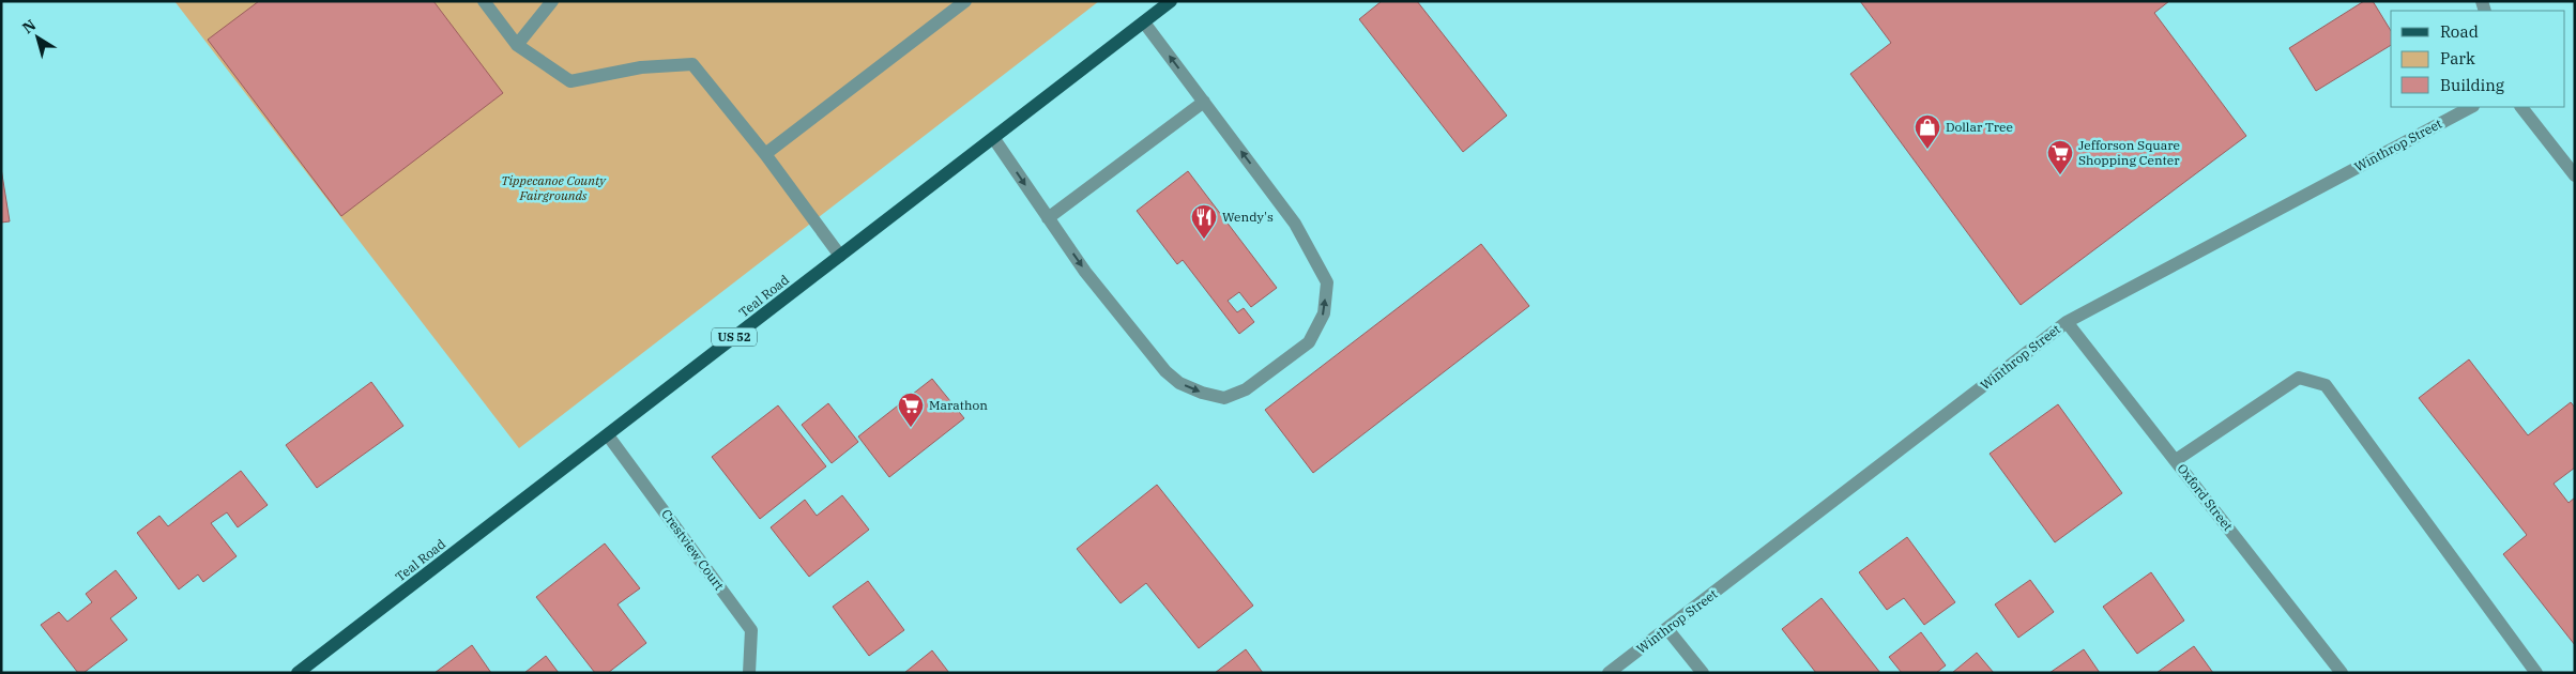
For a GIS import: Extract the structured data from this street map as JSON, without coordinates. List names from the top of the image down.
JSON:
{
  "streets": {
    "main road": ["Teal Road", "US 52"],
    "street": ["Winthrop Street", "Oxford Street", "Crestview Court"]
  },
  "crossings": [
    ["Winthrop Street", "Oxford Street"],
    ["Teal Road", "Crestview Court"]
  ],
  "parks": ["Tippecanoe County Fairgrounds"],
  "places": {
    "shop": ["Dollar Tree"],
    "supermarket": ["Jefforson Square Shopping Center", "Marathon"],
    "restaurant": ["Wendy's"]
  },
  "legend": ["Road", "Park", "Building"],
  "north": "top left"
}
